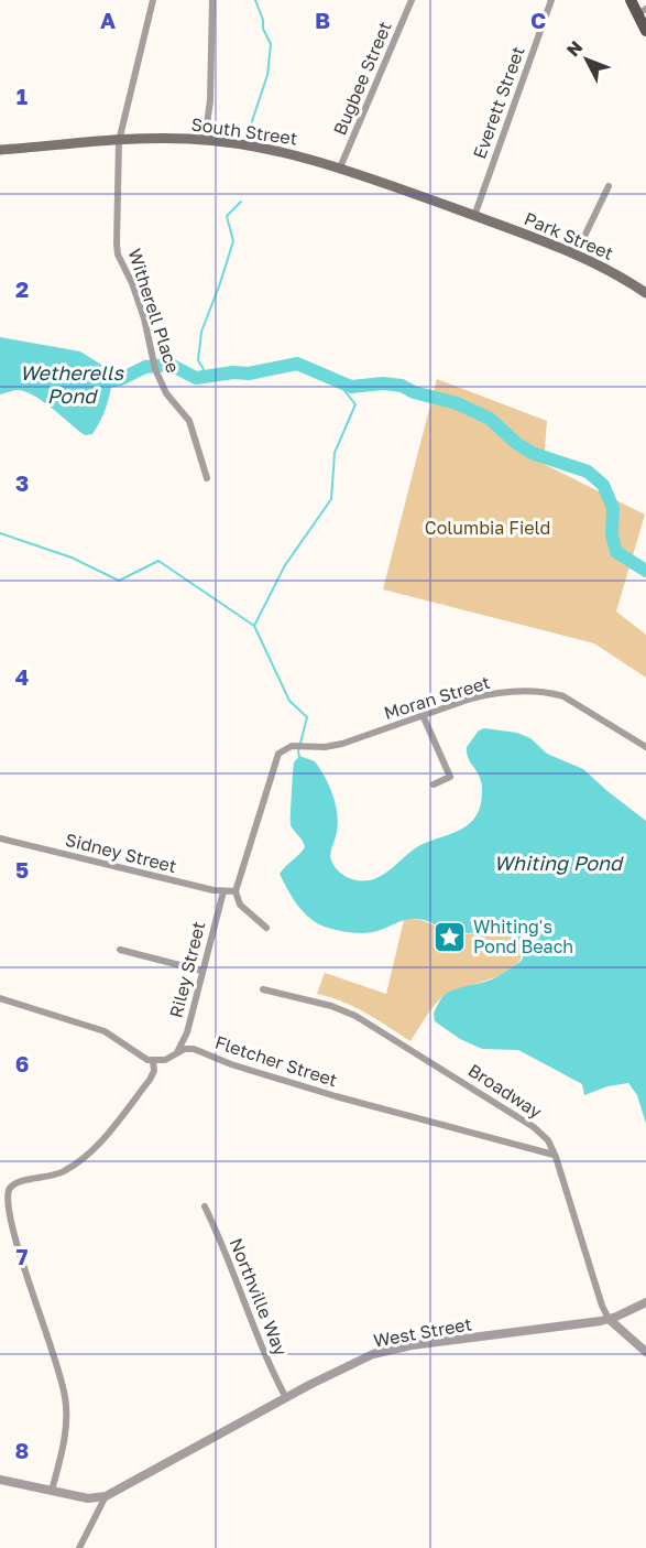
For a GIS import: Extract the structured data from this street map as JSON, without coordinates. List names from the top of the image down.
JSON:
{
  "streets": {
    "main road": ["South Street", "Park Street"],
    "street": [
      "Bugbee Street",
      "Everett Street",
      "Witherell Place",
      "Moran Street",
      "Sidney Street",
      "Riley Street",
      "Fletcher Street",
      "Broadway",
      "Northville Way",
      "West Street"
    ]
  },
  "crossings": [
    ["Bugbee Street", "South Street"],
    ["Everett Street", "South Street"],
    ["Everett Street", "Park Street"],
    ["South Street", "Park Street"],
    ["South Street", "Witherell Place"],
    ["Moran Street", "Sidney Street"],
    ["Sidney Street", "Riley Street"],
    ["Riley Street", "Fletcher Street"],
    ["Fletcher Street", "Broadway"],
    ["Broadway", "West Street"],
    ["Northville Way", "West Street"]
  ],
  "water": ["Wetherells Pond", "Whiting Pond"],
  "parks": ["Columbia Field"],
  "places": {
    "place": ["Whiting's Pond Beach"]
  },
  "north": "top left",
  "grid": {
    "columns": ["A", "B", "C"],
    "rows": [
      "1",
      "2",
      "3",
      "4",
      "5",
      "6",
      "7",
      "8"
    ]
  }
}
